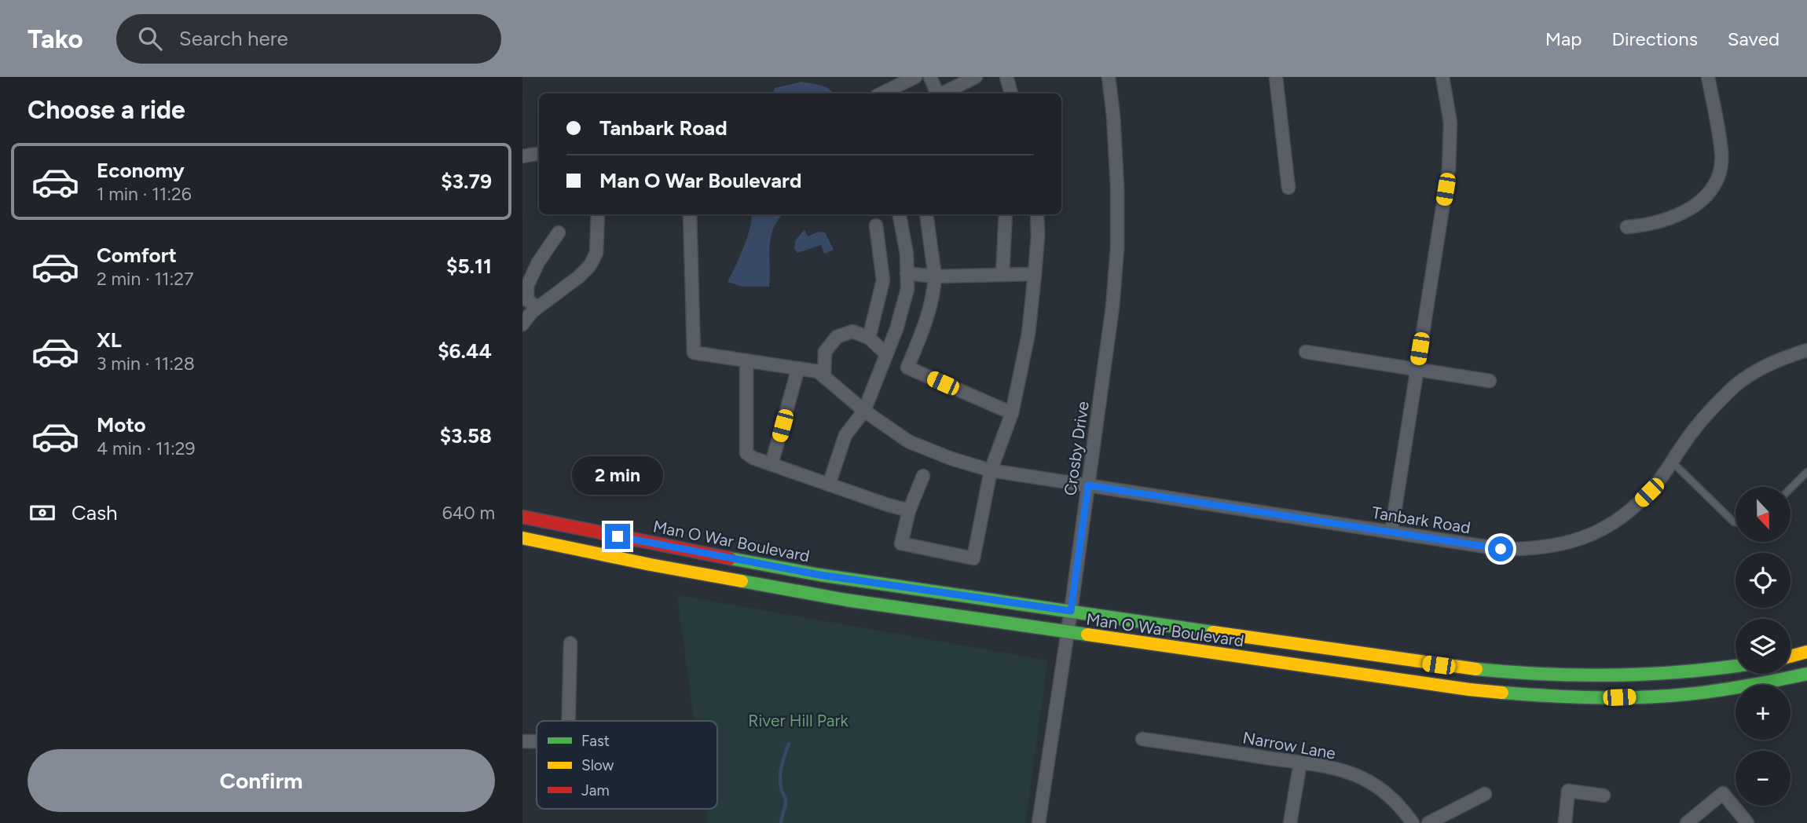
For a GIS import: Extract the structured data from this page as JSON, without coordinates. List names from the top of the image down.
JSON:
{
  "streets": {
    "main road": ["Man O War Boulevard"],
    "street": ["Crosby Drive", "Tanbark Road", "Narrow Lane"]
  },
  "crossings": [
    ["Crosby Drive", "Tanbark Road"],
    ["Crosby Drive", "Man O War Boulevard"]
  ],
  "parks": ["River Hill Park"],
  "legend": ["Fast", "Slow", "Jam"],
  "north": "bottom",
  "page": {
    "header": "Tako",
    "search": "Search here",
    "nav": ["Map", "Directions", "Saved"],
    "heading": "Choose a ride",
    "banner": ["Tanbark Road", "Man O War Boulevard"],
    "list": [
      {
        "name": "Economy",
        "note": "1 min · 11:26",
        "value": "$3.79"
      },
      {
        "name": "Comfort",
        "note": "2 min · 11:27",
        "value": "$5.11"
      },
      {
        "name": "XL",
        "note": "3 min · 11:28",
        "value": "$6.44"
      },
      {
        "name": "Moto",
        "note": "4 min · 11:29",
        "value": "$3.58"
      }
    ],
    "bubble": "2 min",
    "pay": ["Cash", "640 m"],
    "map_buttons": ["+", "−"],
    "buttons": "Confirm"
  }
}
